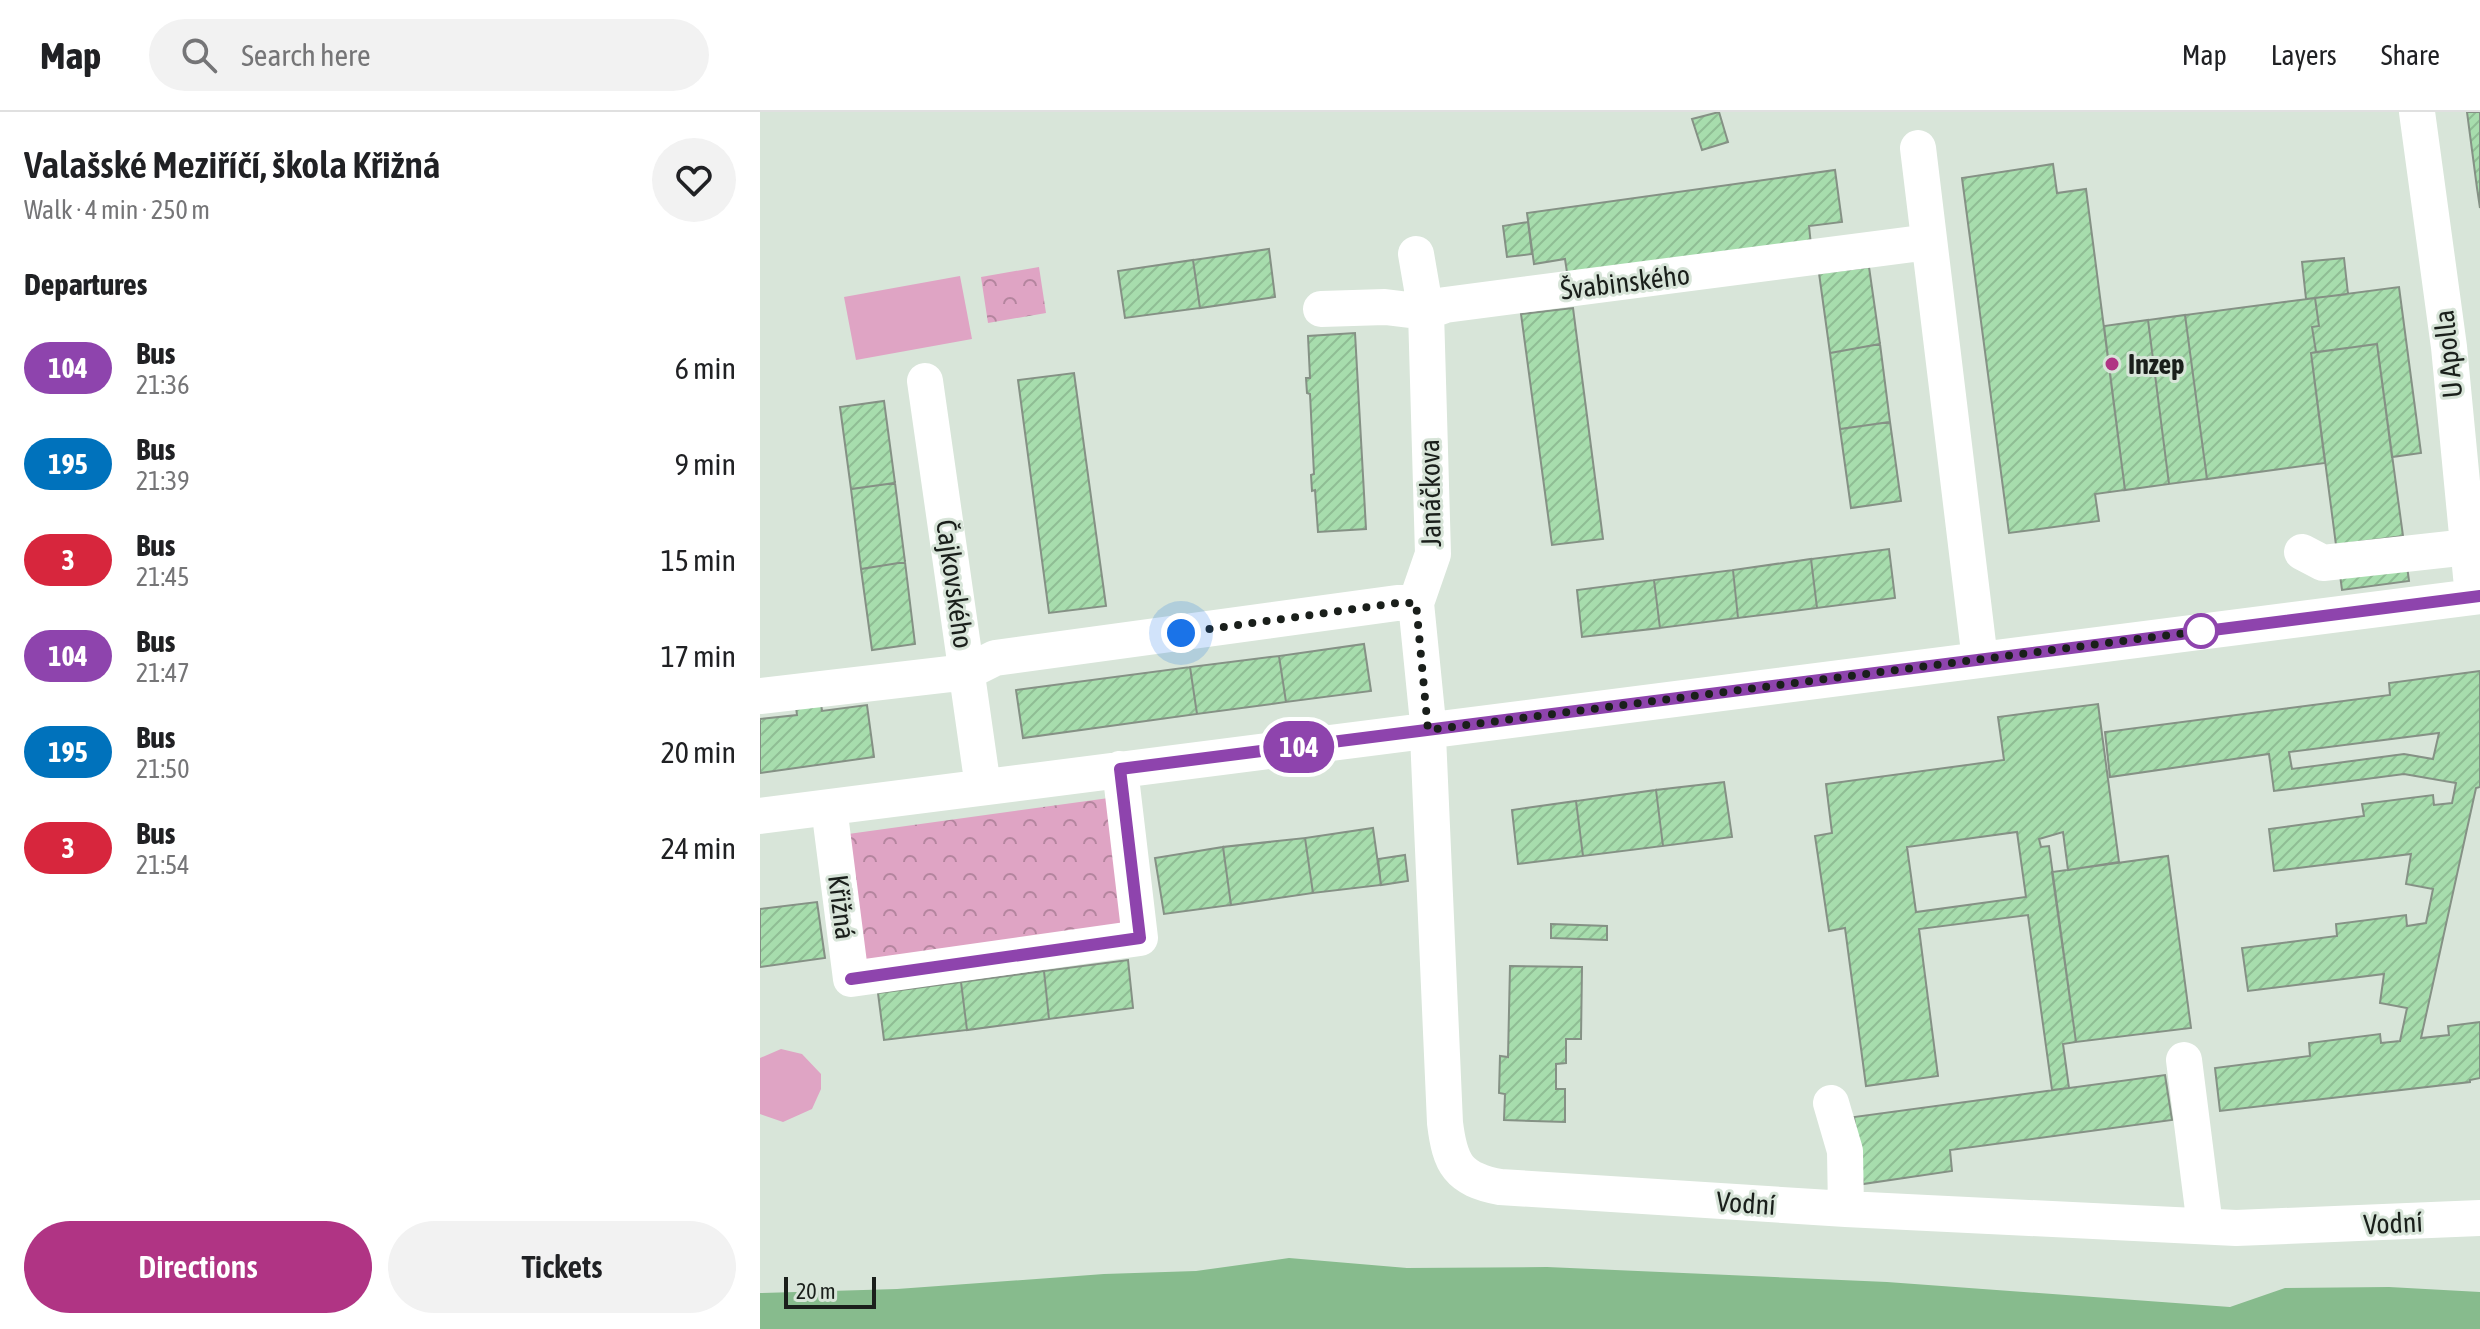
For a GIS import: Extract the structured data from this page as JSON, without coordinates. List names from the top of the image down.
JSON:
{
  "streets": {
    "street": [
      "Švabinského",
      "U Apolla",
      "Janáčkova",
      "Čajkovského",
      "Křižná",
      "Vodní"
    ]
  },
  "crossings": [
    ["Švabinského", "Janáčkova"],
    ["Janáčkova", "Vodní"]
  ],
  "places": ["Inzep"],
  "lines": ["bus line 104"],
  "scale_bar": "20 m",
  "page": {
    "header": "Map",
    "search": "Search here",
    "nav": ["Map", "Layers", "Share"],
    "heading": [
      ["Valašské Meziříčí, škola Křižná", "Walk · 4 min · 250 m"],
      "Departures"
    ],
    "on_map": "104",
    "list": [
      {
        "mark": "104",
        "name": "Bus",
        "note": "21:36",
        "value": "6 min"
      },
      {
        "mark": "195",
        "name": "Bus",
        "note": "21:39",
        "value": "9 min"
      },
      {
        "mark": "3",
        "name": "Bus",
        "note": "21:45",
        "value": "15 min"
      },
      {
        "mark": "104",
        "name": "Bus",
        "note": "21:47",
        "value": "17 min"
      },
      {
        "mark": "195",
        "name": "Bus",
        "note": "21:50",
        "value": "20 min"
      },
      {
        "mark": "3",
        "name": "Bus",
        "note": "21:54",
        "value": "24 min"
      }
    ],
    "buttons": ["Directions", "Tickets"],
    "scale": "20 m"
  }
}
